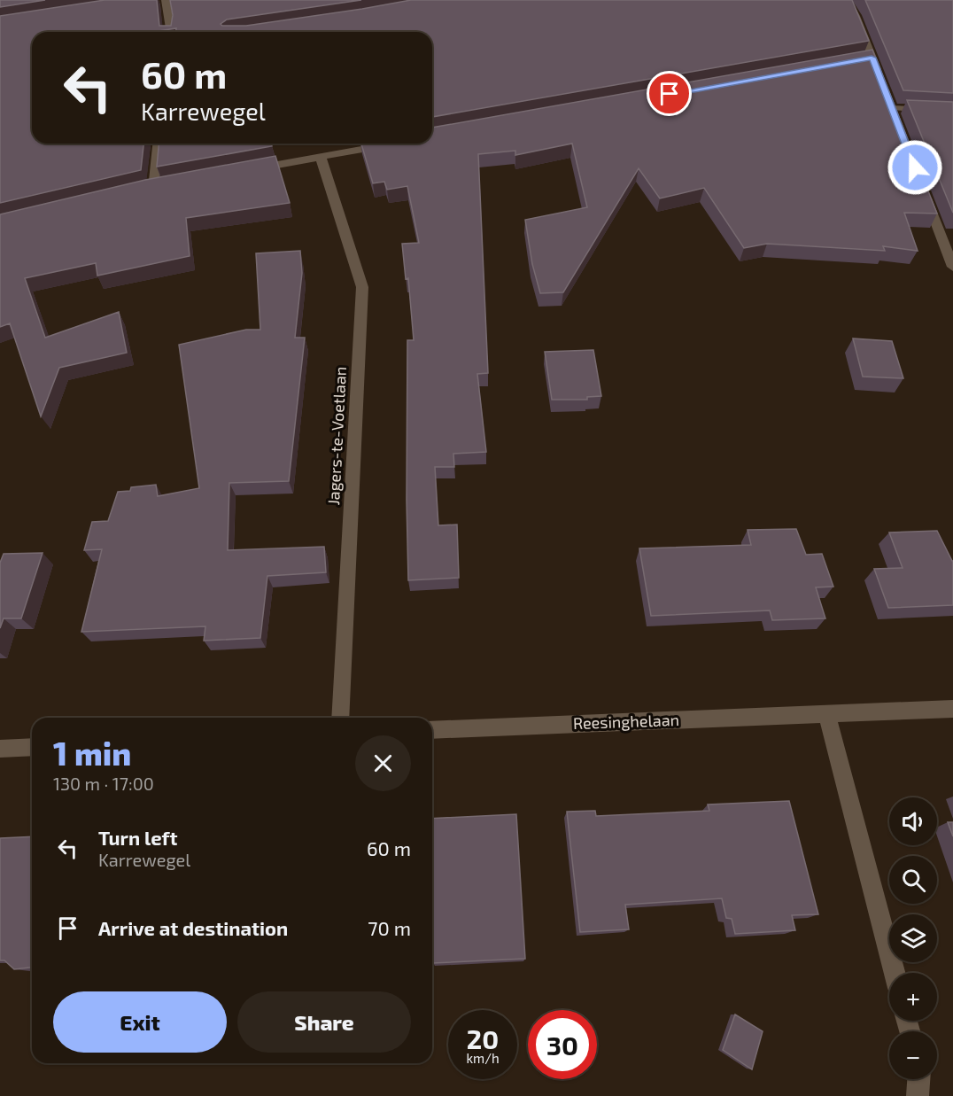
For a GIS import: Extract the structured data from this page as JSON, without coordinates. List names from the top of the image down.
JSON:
{
  "streets": {
    "street": ["Jagers-te-Voetlaan", "Reesinghelaan"]
  },
  "page": {
    "turn": ["60 m", "Karrewegel"],
    "heading": ["1 min", "130 m · 17:00"],
    "map_buttons": ["+", "−"],
    "list": [
      {
        "name": "Turn left",
        "note": "Karrewegel",
        "value": "60 m"
      },
      {
        "name": "Arrive at destination",
        "value": "70 m"
      }
    ],
    "buttons": ["Exit", "Share"],
    "speed": "20 km/h",
    "limit": "30"
  }
}
